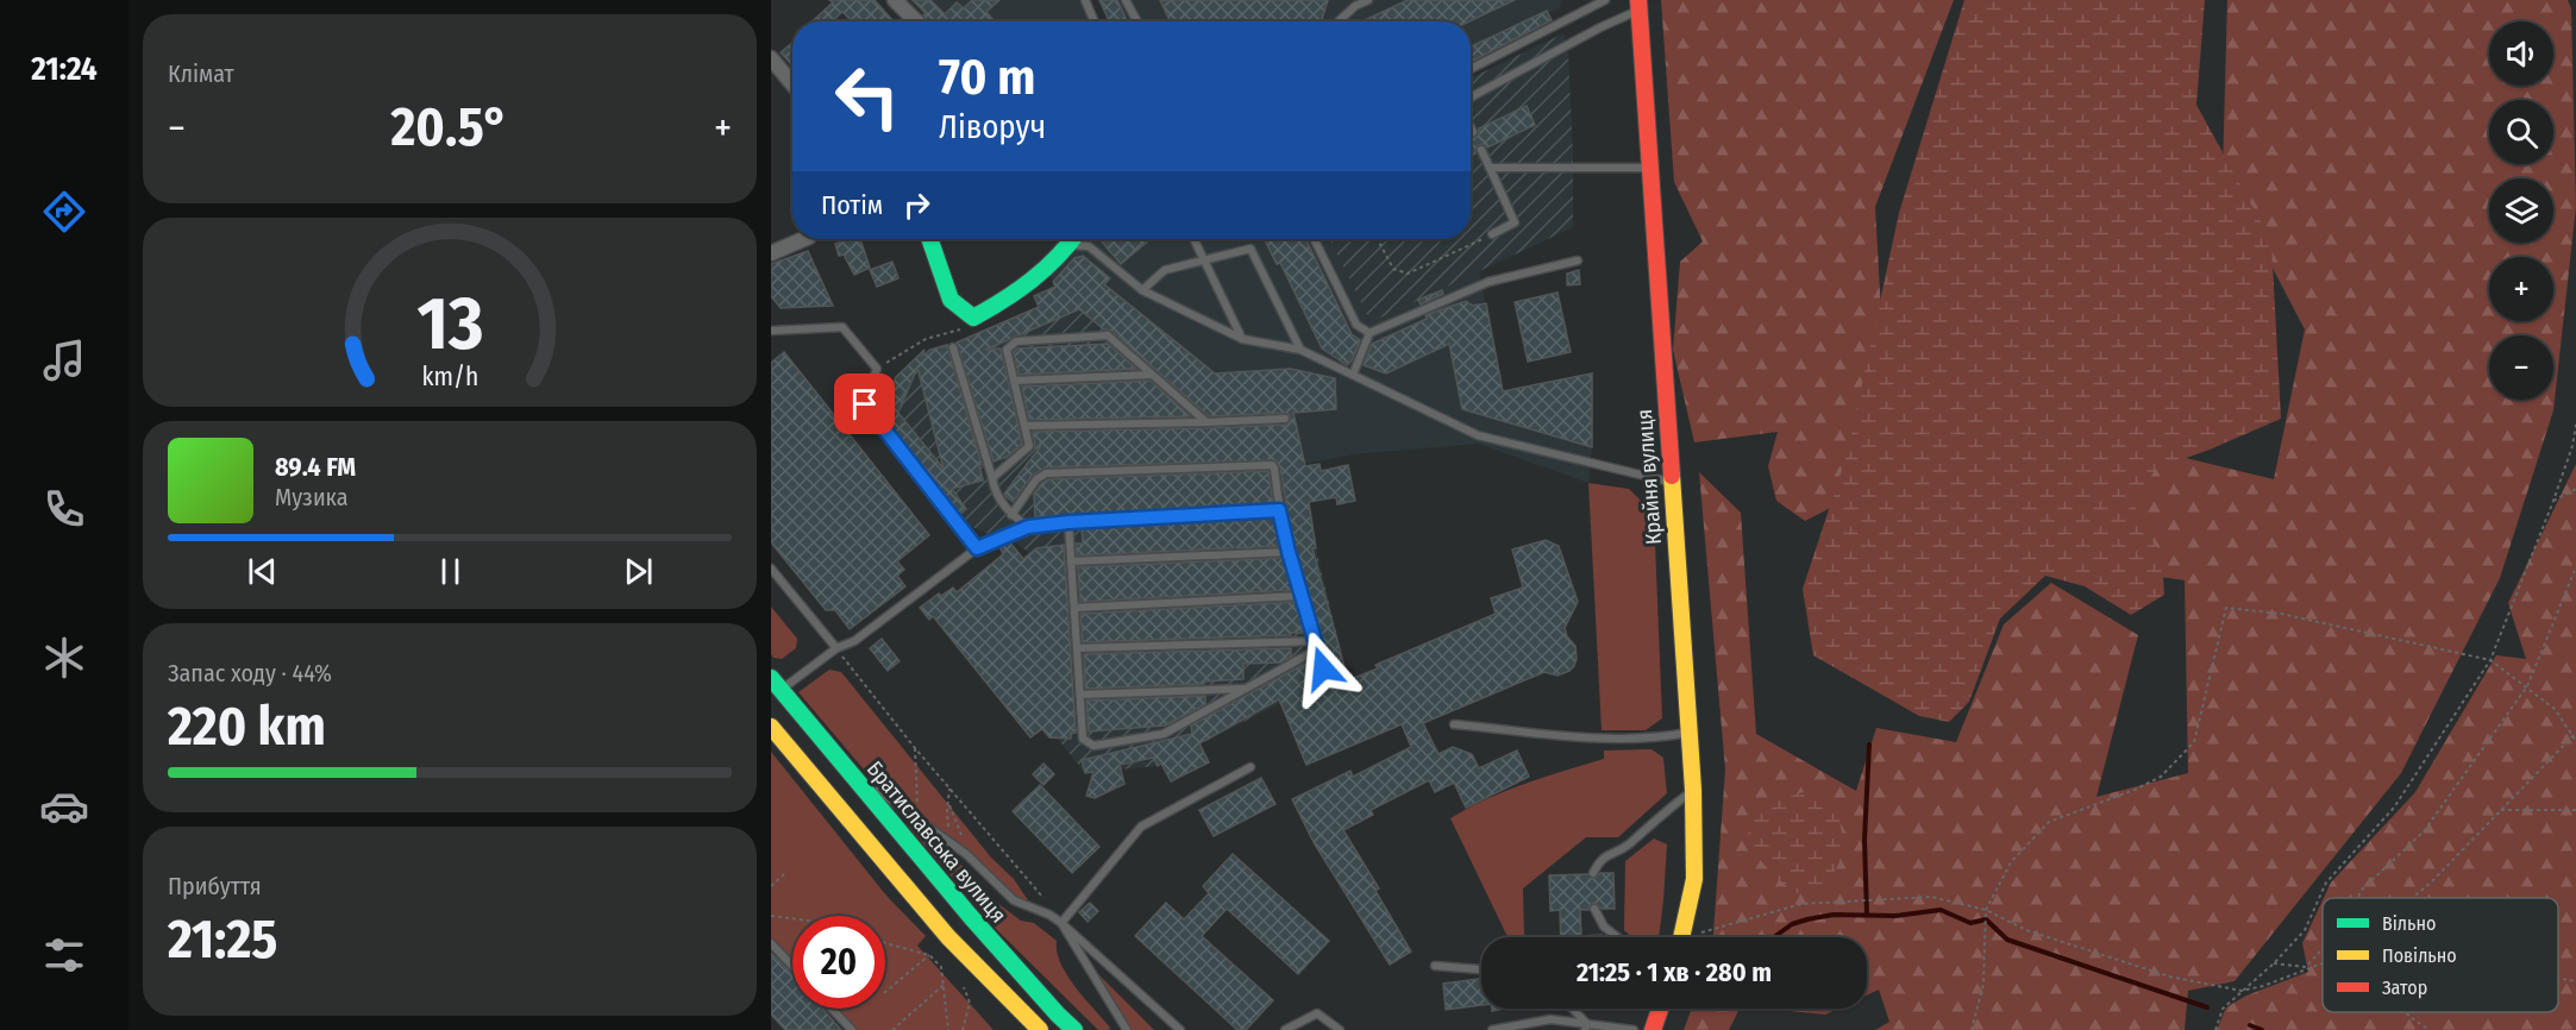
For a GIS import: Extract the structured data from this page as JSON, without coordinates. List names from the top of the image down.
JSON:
{
  "streets": {
    "street": ["Крайня вулиця", "Братиславська вулиця"]
  },
  "legend": ["Вільно", "Повільно", "Затор"],
  "page": {
    "tabs": "21:24",
    "tile": [
      "Клімат",
      ["Запас ходу · 44%", "220 km"],
      ["Прибуття", "21:25"]
    ],
    "map_buttons": ["+", "−"],
    "turn": ["70 m", "Ліворуч"],
    "heat": ["−", "20.5°", "+"],
    "then": "Потім",
    "song": ["89.4 FM", "Музика"],
    "limit": "20",
    "trip": "21:25 · 1 хв · 280 m",
    "gauge": ["13", "km/h"]
  }
}
